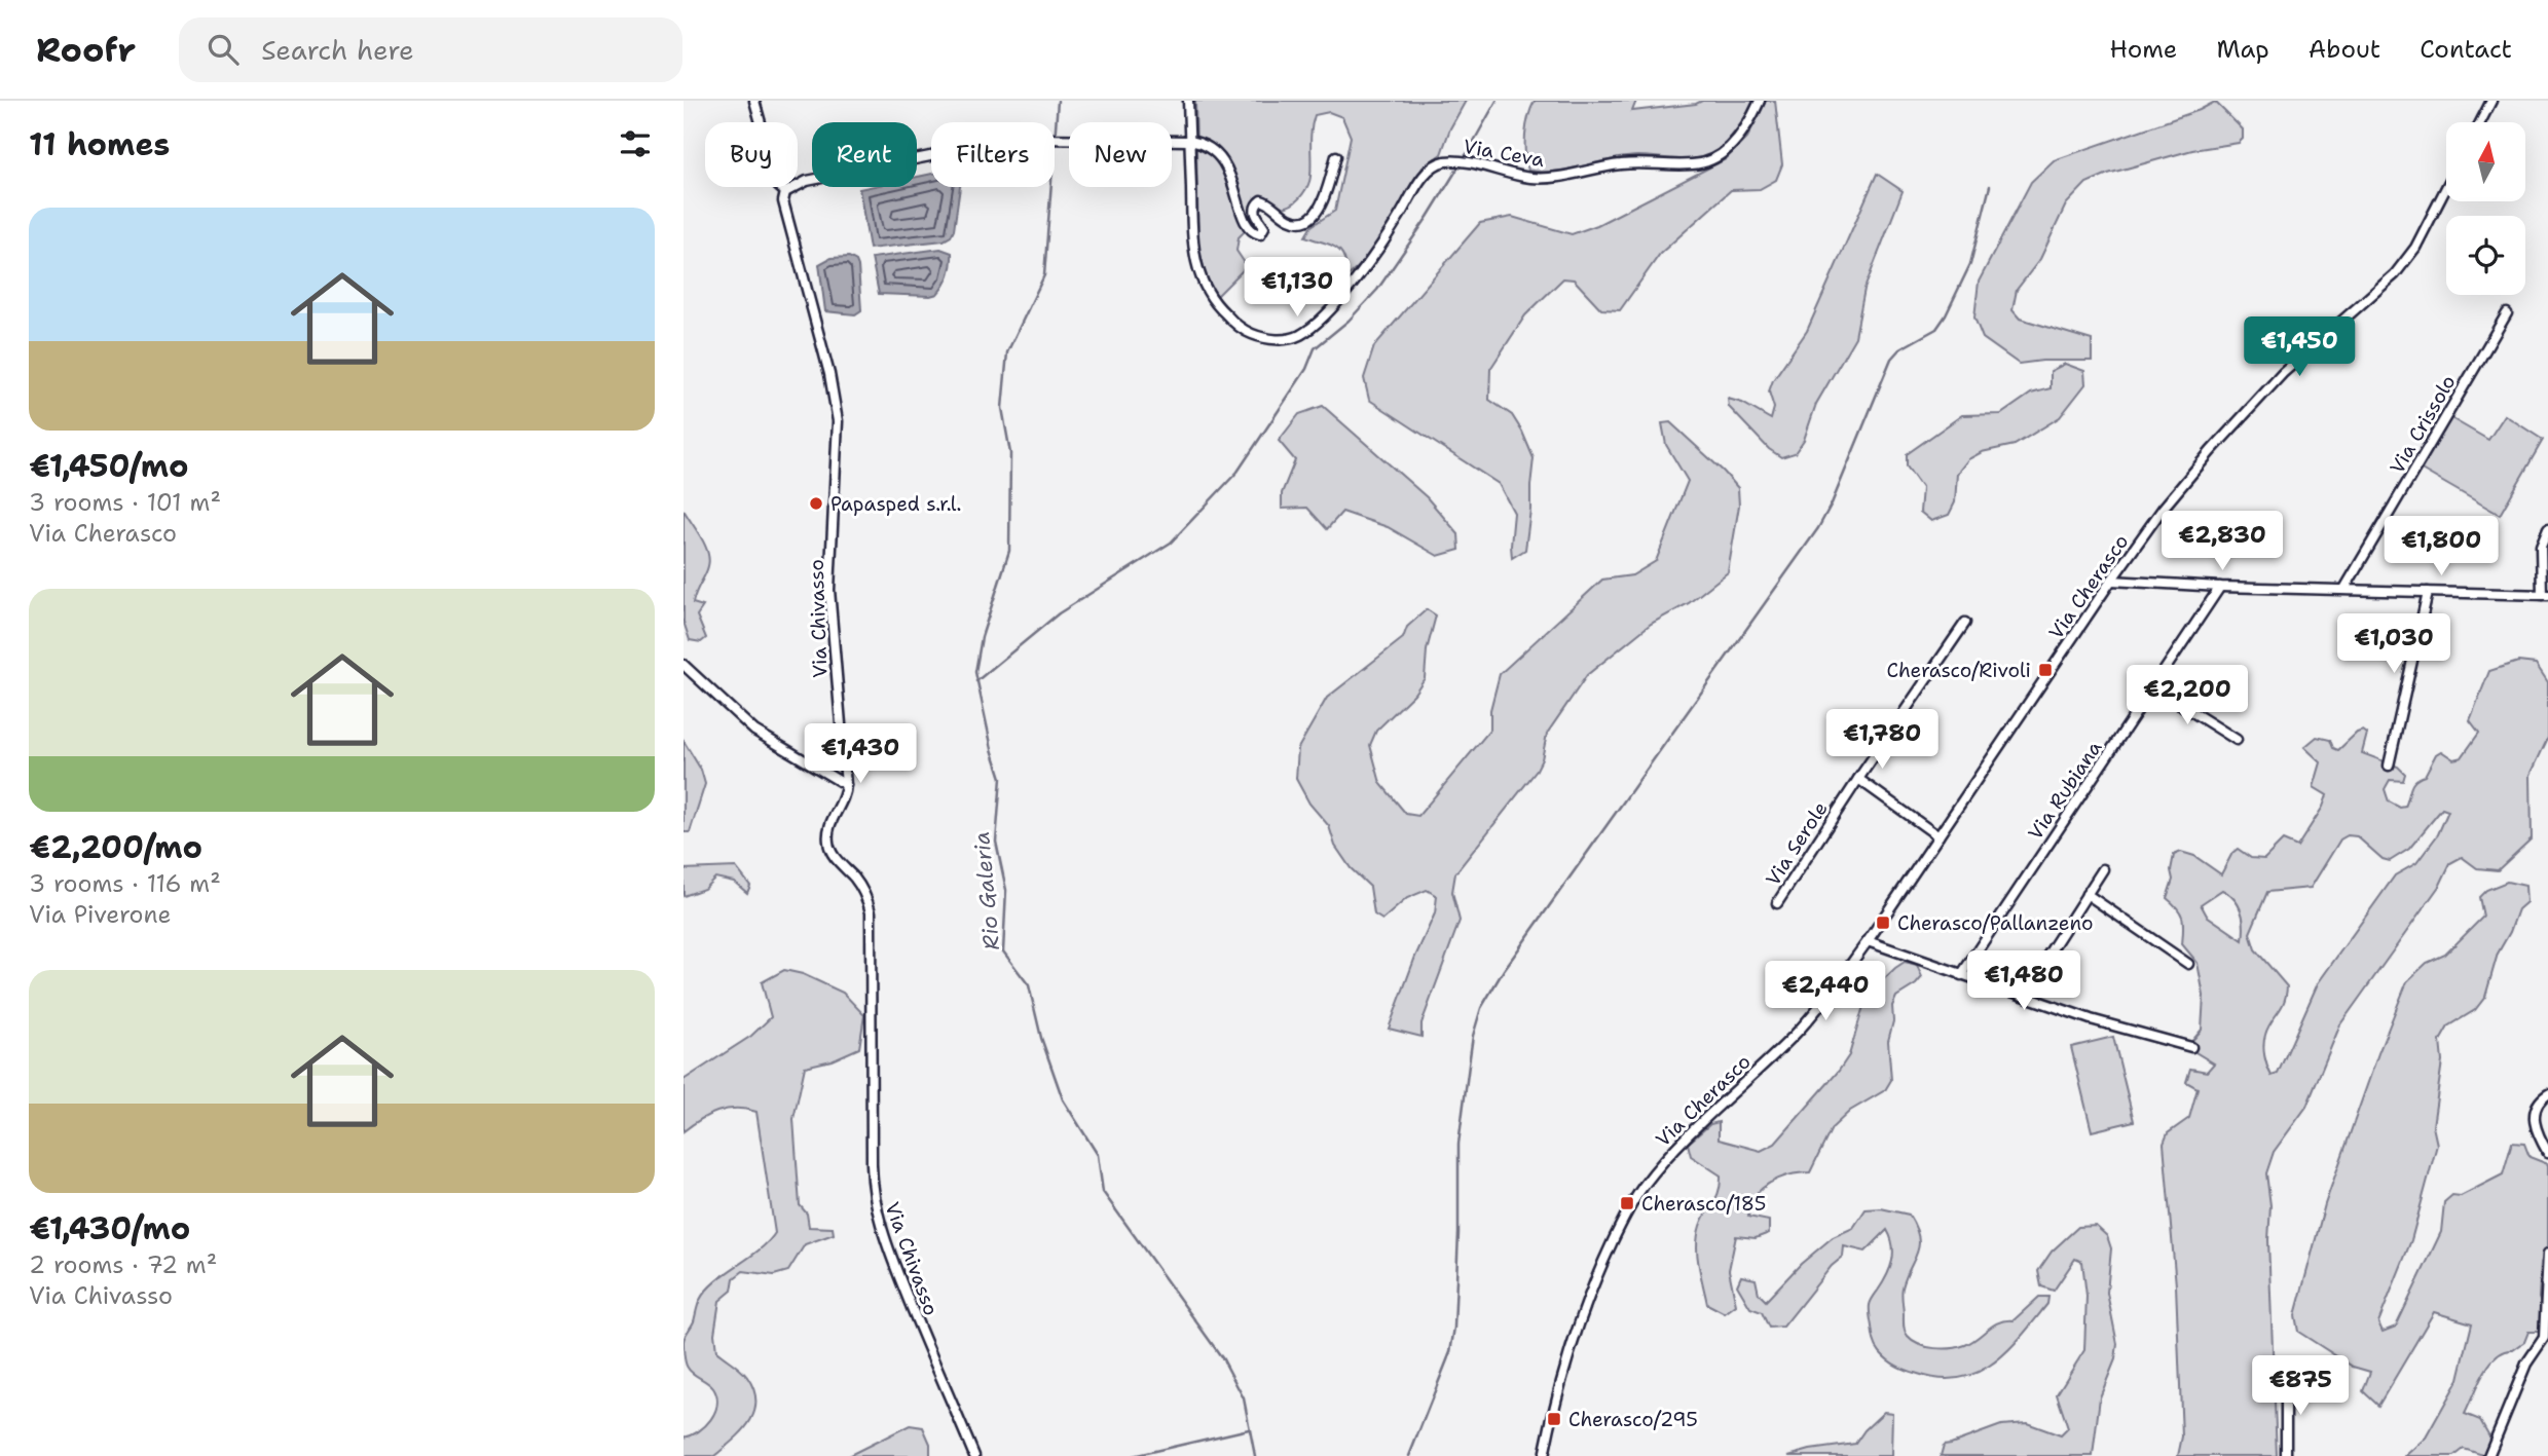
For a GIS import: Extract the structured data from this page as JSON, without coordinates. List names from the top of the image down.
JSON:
{
  "streets": {
    "street": [
      "Via Ceva",
      "Via Crissolo",
      "Via Cherasco",
      "Via Chivasso",
      "Via Rubiana",
      "Via Serole"
    ]
  },
  "water": ["Rio Galeria"],
  "places": {
    "other": ["Papasped s.r.l."],
    "transit": [
      "Cherasco/Rivoli",
      "Cherasco/Pallanzeno",
      "Cherasco/185",
      "Cherasco/295"
    ]
  },
  "north": "top",
  "page": {
    "header": "Roofr",
    "search": "Search here",
    "nav": [
      "Home",
      "Map",
      "About",
      "Contact"
    ],
    "heading": "11 homes",
    "chip": [
      "Buy",
      "Rent",
      "Filters",
      "New"
    ],
    "list": [
      {
        "name": "€1,450/mo",
        "note": "3 rooms · 101 m² · Via Cherasco"
      },
      {
        "name": "€2,200/mo",
        "note": "3 rooms · 116 m² · Via Piverone"
      },
      {
        "name": "€1,430/mo",
        "note": "2 rooms · 72 m² · Via Chivasso"
      }
    ],
    "price": [
      "€1,130",
      "€1,450",
      "€2,830",
      "€1,800",
      "€1,030",
      "€2,200",
      "€1,780",
      "€1,430",
      "€1,480",
      "€2,440",
      "€875"
    ]
  }
}
